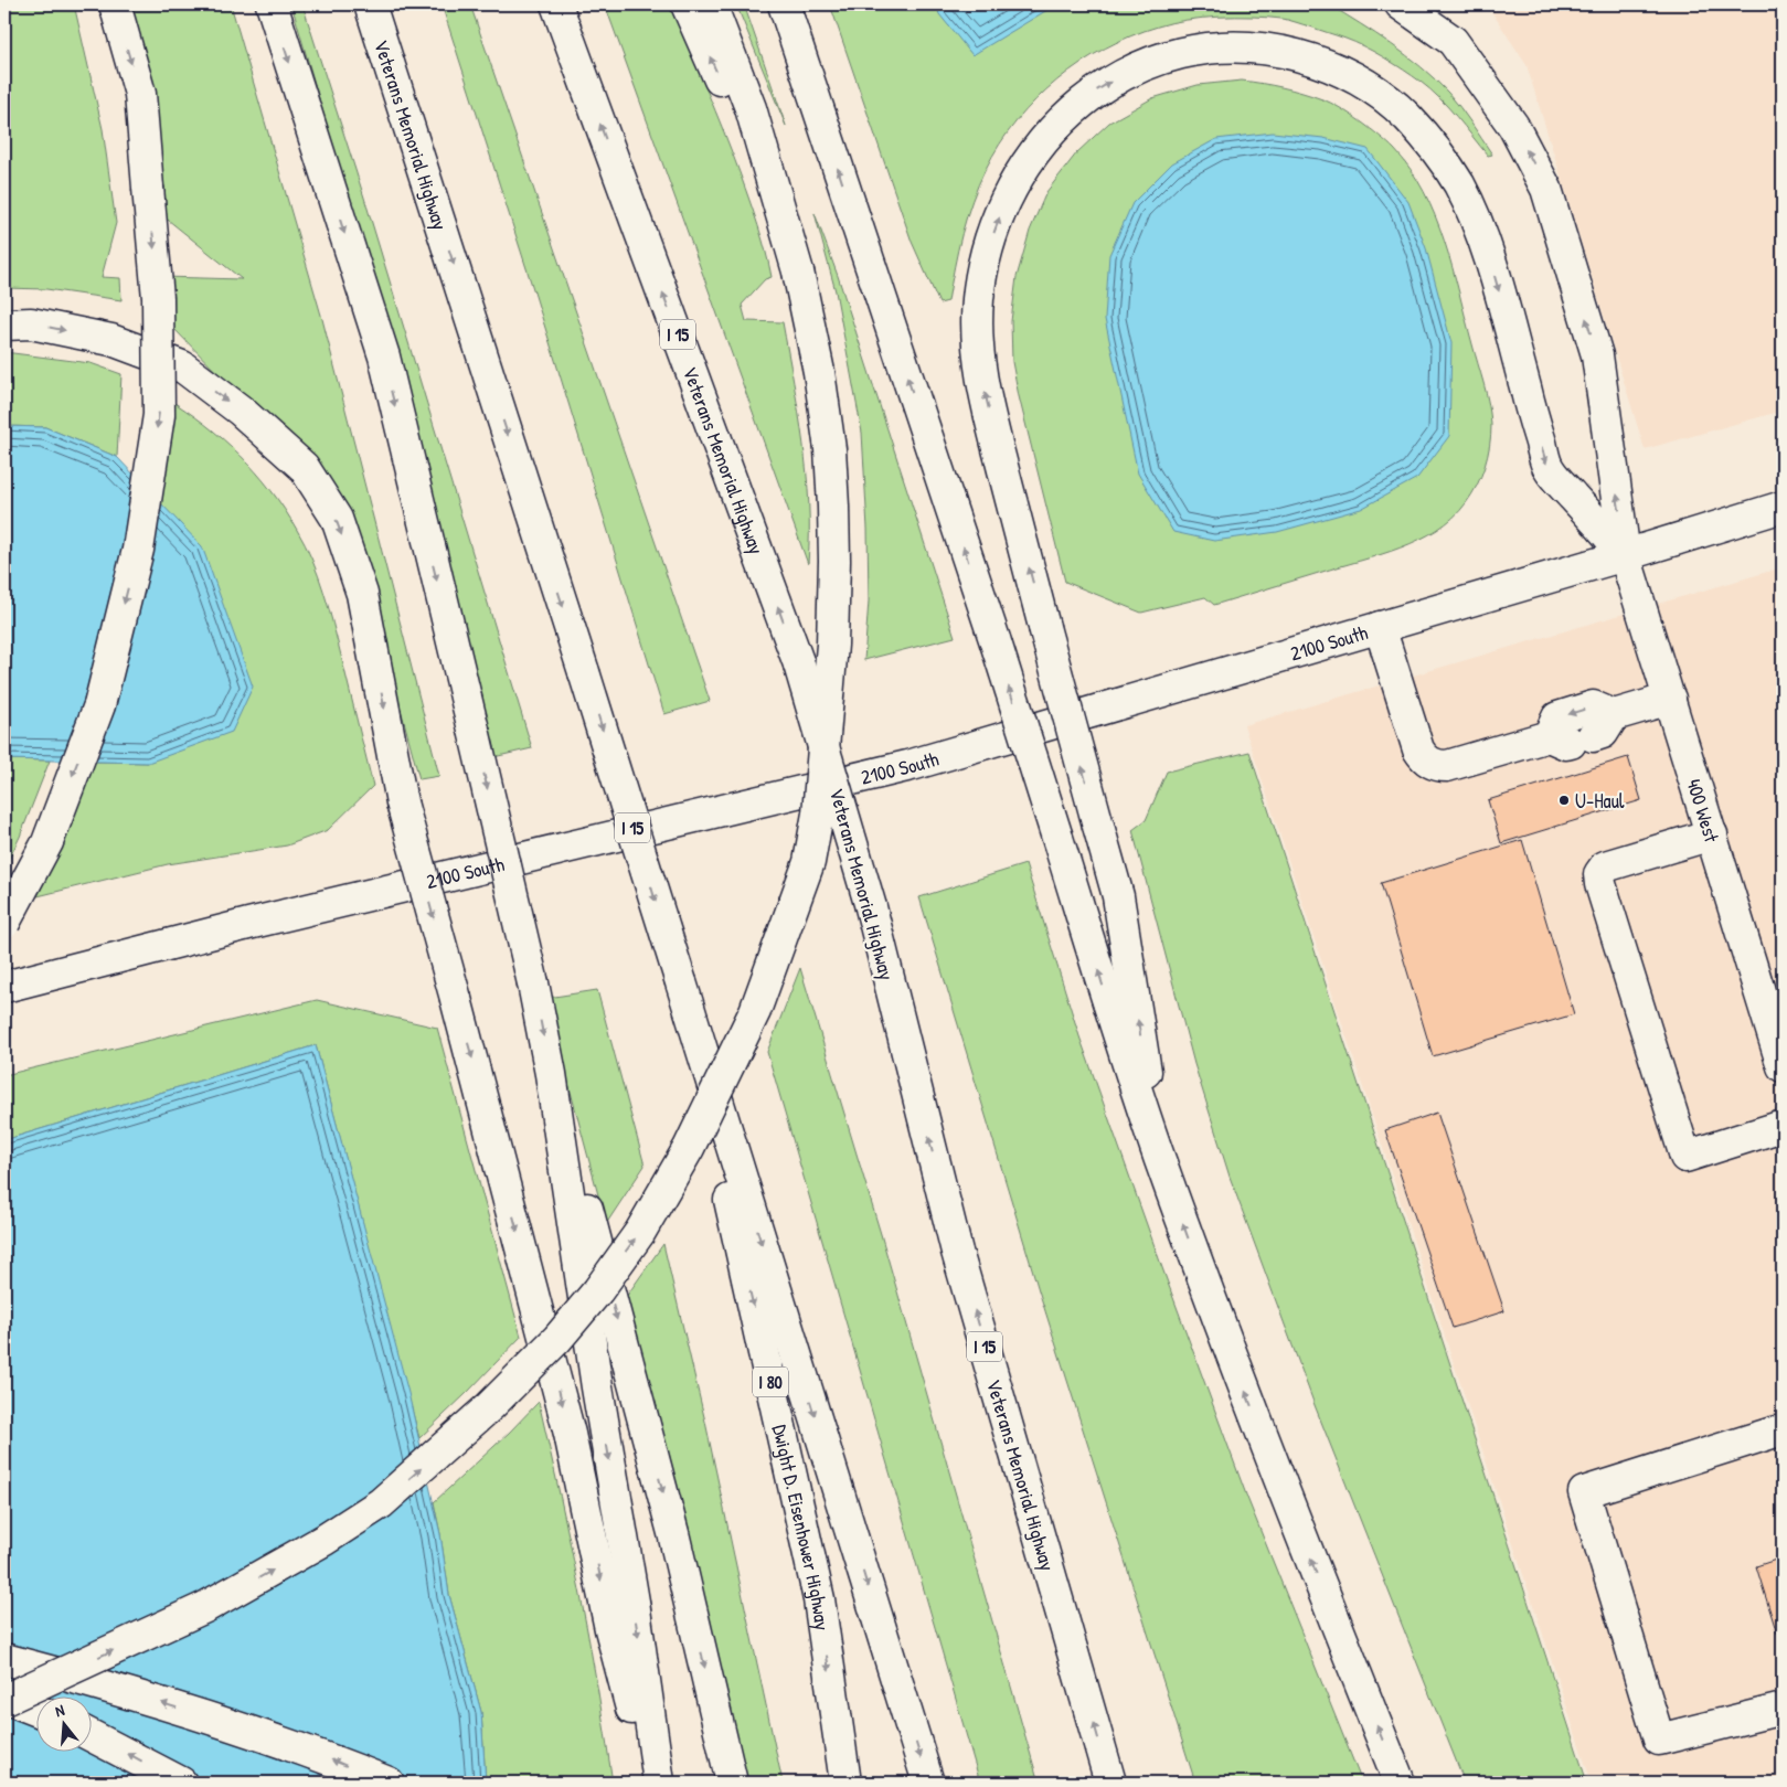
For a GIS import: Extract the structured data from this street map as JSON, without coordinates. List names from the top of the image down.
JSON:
{
  "streets": {
    "main road": [
      "Veterans Memorial Highway",
      "I 15",
      "2100 South",
      "400 West",
      "I 80",
      "Dwight D. Eisenhower Highway"
    ]
  },
  "crossings": [
    ["Veterans Memorial Highway", "Dwight D. Eisenhower Highway"],
    ["2100 South", "400 West"]
  ],
  "one_way": ["400 West"],
  "places": ["U-Haul"],
  "north": "top"
}
